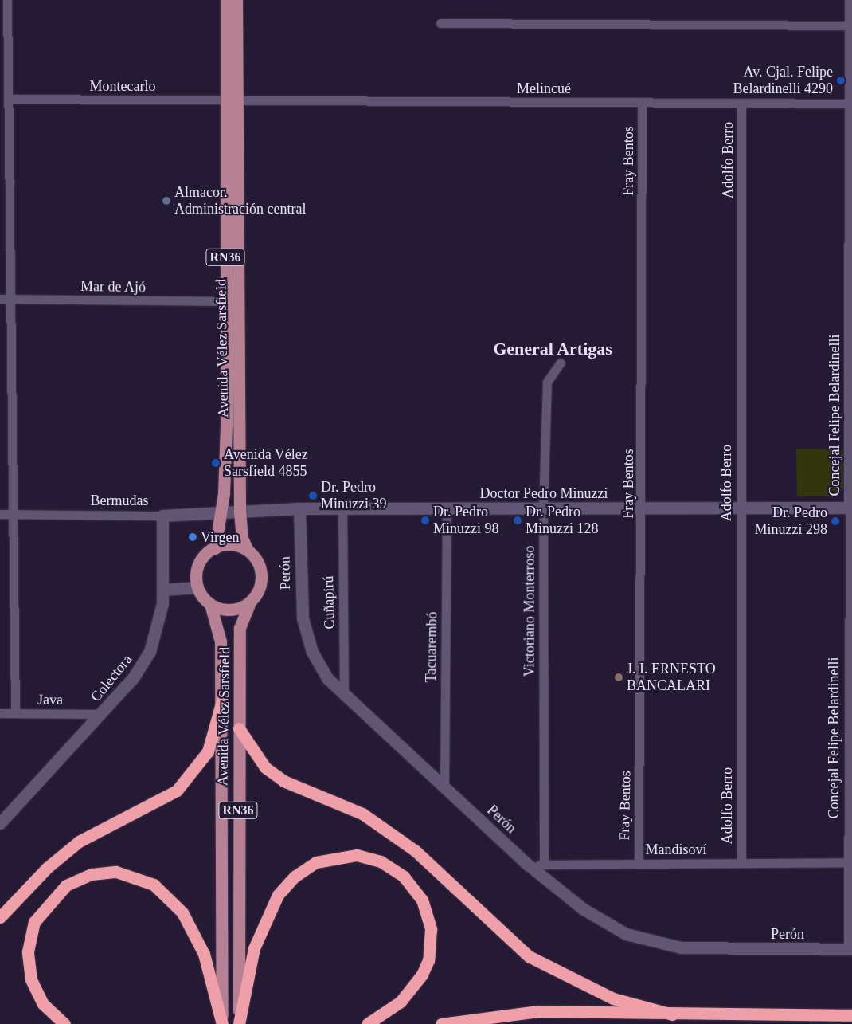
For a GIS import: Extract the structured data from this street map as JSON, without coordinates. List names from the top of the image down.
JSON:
{
  "streets": {
    "main road": [
      "RN36",
      "Avenida Vélez Sarsfield",
      "Concejal Felipe Belardinelli",
      "Doctor Pedro Minuzzi",
      "Bermudas",
      "Perón",
      "Colectora"
    ],
    "street": [
      "Montecarlo",
      "Melincué",
      "Adolfo Berro",
      "Fray Bentos",
      "Mar de Ajó",
      "Cuñapirú",
      "Victoriano Monterroso",
      "Tacuarembó",
      "Java",
      "Mandisoví"
    ]
  },
  "crossings": [
    ["Montecarlo", "Melincué"],
    ["Montecarlo", "Avenida Vélez Sarsfield"],
    ["Melincué", "Adolfo Berro"],
    ["Melincué", "Fray Bentos"],
    ["Melincué", "Avenida Vélez Sarsfield"],
    ["Melincué", "Concejal Felipe Belardinelli"],
    ["Adolfo Berro", "Doctor Pedro Minuzzi"],
    ["Adolfo Berro", "Mandisoví"],
    ["Fray Bentos", "Doctor Pedro Minuzzi"],
    ["Fray Bentos", "Mandisoví"],
    ["RN36", "Avenida Vélez Sarsfield"],
    ["Mar de Ajó", "Avenida Vélez Sarsfield"],
    ["Avenida Vélez Sarsfield", "Doctor Pedro Minuzzi"],
    ["Avenida Vélez Sarsfield", "Bermudas"],
    ["Concejal Felipe Belardinelli", "Doctor Pedro Minuzzi"],
    ["Concejal Felipe Belardinelli", "Perón"],
    ["Concejal Felipe Belardinelli", "Mandisoví"],
    ["Doctor Pedro Minuzzi", "Bermudas"],
    ["Doctor Pedro Minuzzi", "Perón"],
    ["Doctor Pedro Minuzzi", "Cuñapirú"],
    ["Doctor Pedro Minuzzi", "Victoriano Monterroso"],
    ["Doctor Pedro Minuzzi", "Tacuarembó"],
    ["Bermudas", "Colectora"],
    ["Perón", "Cuñapirú"],
    ["Perón", "Tacuarembó"],
    ["Perón", "Mandisoví"],
    ["Victoriano Monterroso", "Mandisoví"],
    ["Colectora", "Java"]
  ],
  "districts": ["General Artigas"],
  "places": [
    "Av. Cjal. Felipe Belardinelli 4290",
    "Almacor. Administración central",
    "Avenida Vélez Sarsfield 4855",
    "Dr. Pedro Minuzzi 39",
    "Dr. Pedro Minuzzi 98",
    "Dr. Pedro Minuzzi 128",
    "Dr. Pedro Minuzzi 298",
    "Virgen",
    "J. I. ERNESTO BANCALARI"
  ]
}
